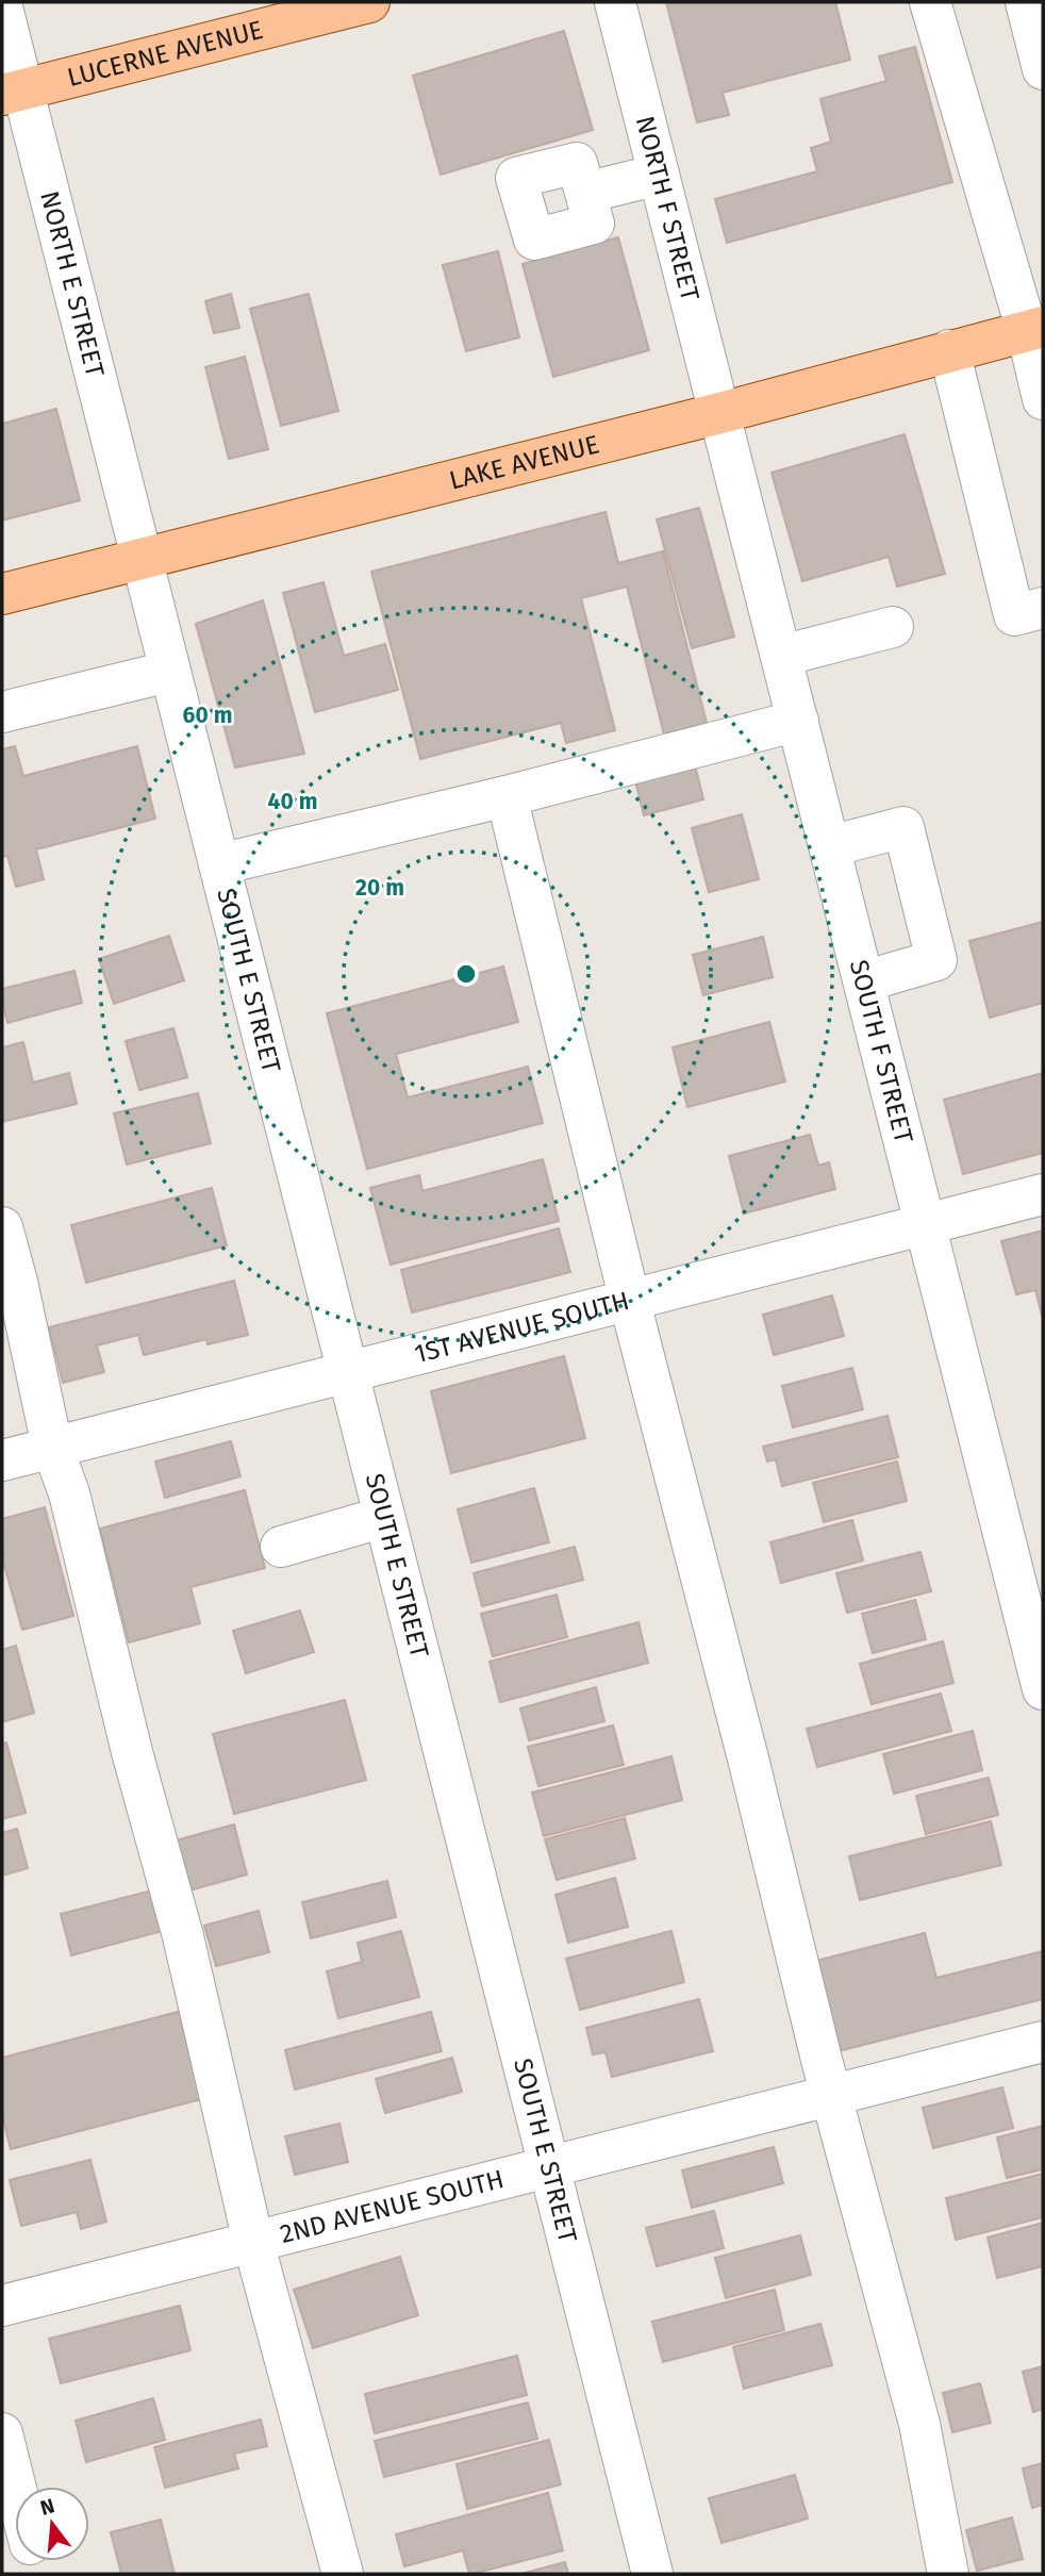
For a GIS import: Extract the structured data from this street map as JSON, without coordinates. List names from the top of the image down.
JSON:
{
  "streets": {
    "main road": ["LUCERNE AVENUE", "LAKE AVENUE"],
    "street": [
      "NORTH F STREET",
      "NORTH E STREET",
      "SOUTH E STREET",
      "SOUTH F STREET",
      "1ST AVENUE SOUTH",
      "2ND AVENUE SOUTH"
    ]
  },
  "crossings": [
    ["LUCERNE AVENUE", "NORTH E STREET"],
    ["NORTH F STREET", "LAKE AVENUE"],
    ["NORTH F STREET", "SOUTH F STREET"],
    ["NORTH E STREET", "LAKE AVENUE"],
    ["NORTH E STREET", "SOUTH E STREET"],
    ["LAKE AVENUE", "SOUTH E STREET"],
    ["LAKE AVENUE", "SOUTH F STREET"],
    ["SOUTH E STREET", "1ST AVENUE SOUTH"],
    ["SOUTH E STREET", "2ND AVENUE SOUTH"],
    ["SOUTH F STREET", "1ST AVENUE SOUTH"]
  ],
  "north": "top",
  "rings": ["60 m", "40 m", "20 m"]
}
